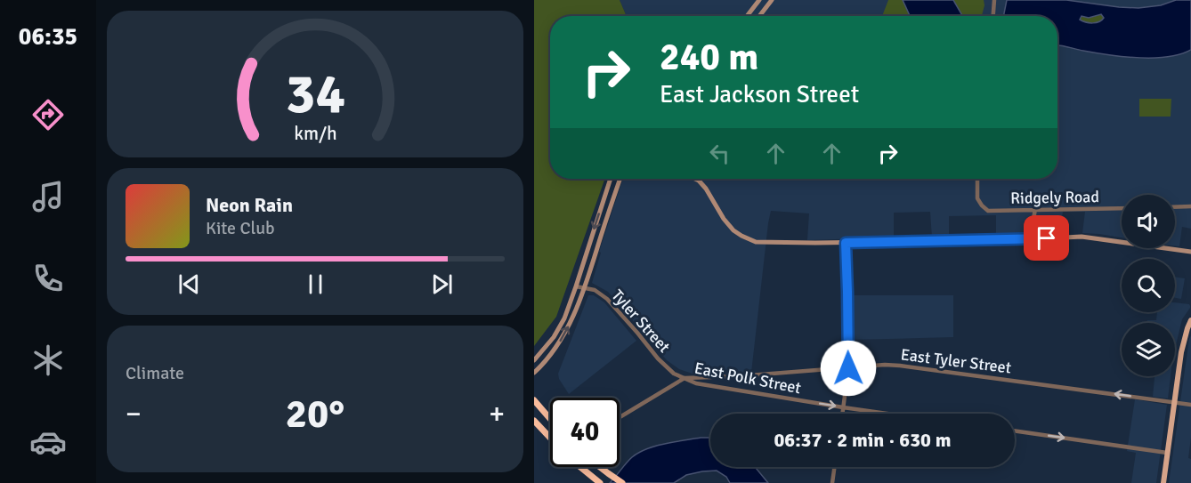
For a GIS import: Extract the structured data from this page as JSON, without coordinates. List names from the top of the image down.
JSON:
{
  "streets": {
    "street": [
      "Ridgely Road",
      "Tyler Street",
      "East Tyler Street",
      "East Polk Street"
    ]
  },
  "crossings": [
    ["Tyler Street", "East Tyler Street"],
    ["Tyler Street", "East Polk Street"],
    ["East Tyler Street", "East Polk Street"]
  ],
  "one_way": ["East Tyler Street", "East Polk Street"],
  "page": {
    "tabs": "06:35",
    "turn": ["240 m", "East Jackson Street"],
    "song": ["Neon Rain", "Kite Club"],
    "tile": "Climate",
    "heat": ["−", "20°", "+"],
    "limit": "40",
    "trip": "06:37 · 2 min · 630 m",
    "gauge": ["34", "km/h"]
  }
}
